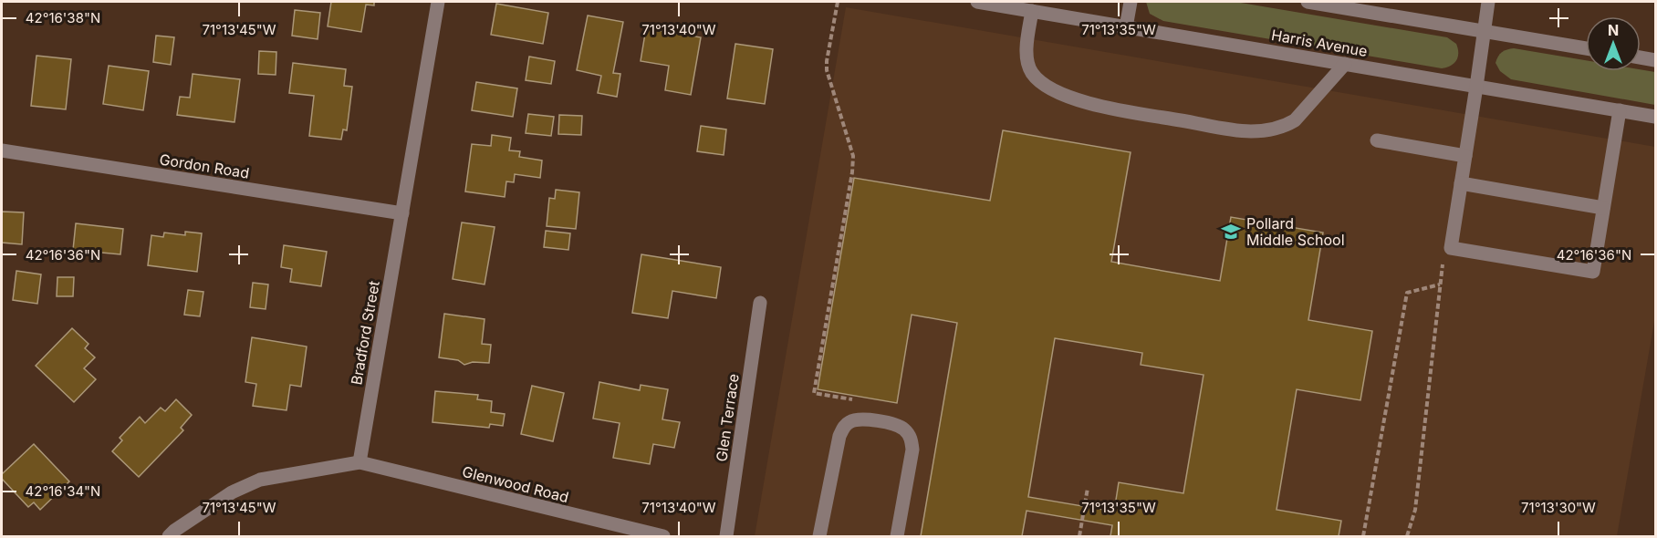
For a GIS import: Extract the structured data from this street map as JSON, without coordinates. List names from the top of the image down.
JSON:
{
  "streets": {
    "street": [
      "Harris Avenue",
      "Gordon Road",
      "Bradford Street",
      "Glen Terrace",
      "Glenwood Road"
    ]
  },
  "crossings": [
    ["Gordon Road", "Bradford Street"],
    ["Bradford Street", "Glenwood Road"]
  ],
  "places": {
    "school or university": ["Pollard Middle School"]
  },
  "north": "top",
  "coordinates": [
    "42°16'38\"N",
    "71°13'45\"W",
    "71°13'40\"W",
    "71°13'35\"W",
    "42°16'36\"N",
    "42°16'34\"N",
    "71°13'30\"W"
  ]
}
